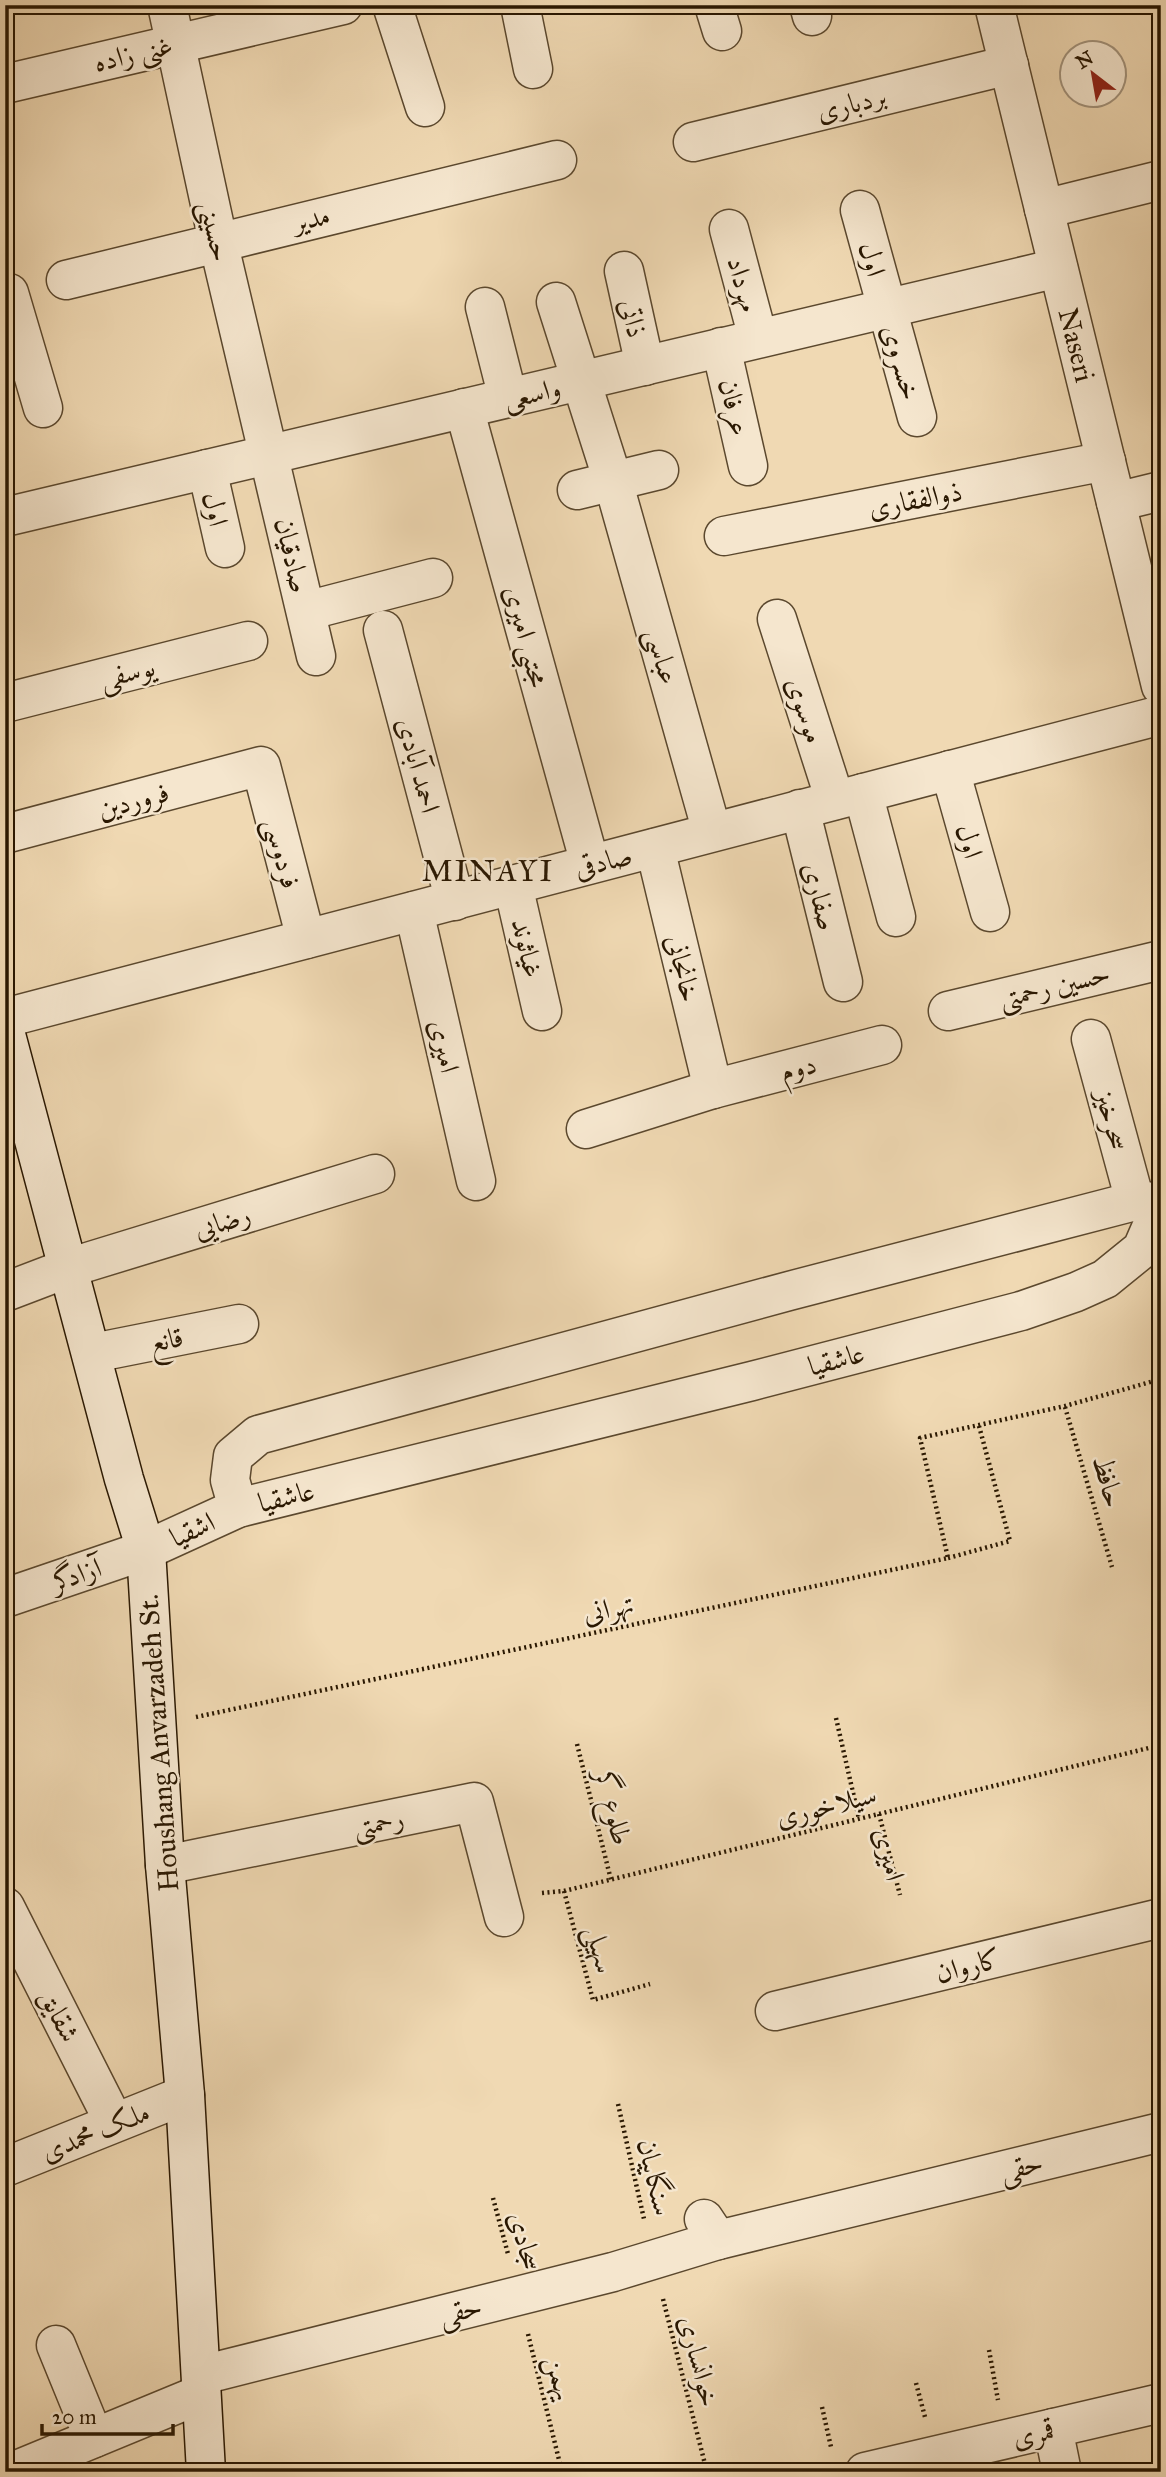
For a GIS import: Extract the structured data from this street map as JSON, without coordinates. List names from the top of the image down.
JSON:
{
  "streets": {
    "street": [
      "غنی زاده",
      "بردباری",
      "مدیر",
      "حسینی",
      "اول",
      "مهرداد",
      "ذاتی",
      "Naseri",
      "خسروی",
      "واسعی",
      "عرفان",
      "ذوالفقاری",
      "صادقیان",
      "مجتبی امیری",
      "عباسی",
      "یوسفی",
      "موسوی",
      "احمد آبادی",
      "فروردین",
      "فردوسی",
      "صادقی",
      "صفاری",
      "غیاثوند",
      "خانجانی",
      "حسین رحمتی",
      "امیری",
      "دوم",
      "سحرخیز",
      "رضایی",
      "قانع",
      "عاشقیا",
      "اشقیا",
      "آزادگر",
      "Houshang Anvarzadeh St.",
      "رحمتی",
      "کاروان",
      "شقایق",
      "ملک محمدی",
      "حقی",
      "قمری"
    ],
    "path": [
      "حافظ",
      "تهرانی",
      "سیلاخوری",
      "طلوع گر",
      "سهیلی",
      "سنگاییان",
      "سجادی",
      "خوانساری",
      "یهمن"
    ]
  },
  "crossings": [
    ["غنی زاده", "حسینی"],
    ["بردباری", "Naseri"],
    ["مدیر", "حسینی"],
    ["حسینی", "واسعی"],
    ["حسینی", "صادقیان"],
    ["اول", "خسروی"],
    ["اول", "واسعی"],
    ["اول", "صادقی"],
    ["مهرداد", "واسعی"],
    ["ذاتی", "واسعی"],
    ["Naseri", "واسعی"],
    ["Naseri", "ذوالفقاری"],
    ["خسروی", "واسعی"],
    ["واسعی", "عرفان"],
    ["واسعی", "صادقیان"],
    ["واسعی", "مجتبی امیری"],
    ["واسعی", "عباسی"],
    ["مجتبی امیری", "صادقی"],
    ["عباسی", "صادقی"],
    ["موسوی", "صادقی"],
    ["موسوی", "صفاری"],
    ["احمد آبادی", "صادقی"],
    ["فروردین", "فردوسی"],
    ["فردوسی", "صادقی"],
    ["صادقی", "صفاری"],
    ["صادقی", "غیاثوند"],
    ["صادقی", "خانجانی"],
    ["صادقی", "امیری"],
    ["خانجانی", "دوم"],
    ["امیری", "سیلاخوری"],
    ["سحرخیز", "عاشقیا"],
    ["رضایی", "Houshang Anvarzadeh St."],
    ["قانع", "Houshang Anvarzadeh St."],
    ["عاشقیا", "اشقیا"],
    ["اشقیا", "آزادگر"],
    ["اشقیا", "Houshang Anvarzadeh St."],
    ["آزادگر", "Houshang Anvarzadeh St."],
    ["تهرانی", "Houshang Anvarzadeh St."],
    ["Houshang Anvarzadeh St.", "رحمتی"],
    ["Houshang Anvarzadeh St.", "ملک محمدی"],
    ["Houshang Anvarzadeh St.", "حقی"],
    ["سیلاخوری", "طلوع گر"],
    ["سیلاخوری", "رحمتی"],
    ["سیلاخوری", "سهیلی"],
    ["شقایق", "ملک محمدی"],
    ["حقی", "سنگاییان"],
    ["حقی", "سجادی"],
    ["حقی", "خوانساری"],
    ["حقی", "یهمن"],
    ["سنگاییان", "خوانساری"],
    ["سجادی", "یهمن"]
  ],
  "districts": ["MINAYI"],
  "scale_bar": "20 m",
  "north": "top left"
}
